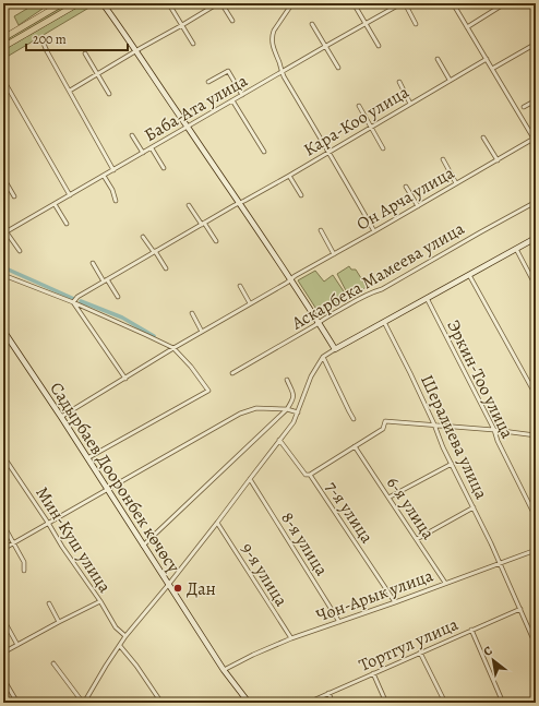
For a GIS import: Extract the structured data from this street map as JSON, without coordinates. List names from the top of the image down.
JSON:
{
  "streets": {
    "street": [
      "Баба-Ата улица",
      "Кара-Коо улица",
      "Он Арча улица",
      "Аскарбека Мамеева улица",
      "Эркин-Тоо улица",
      "Шералиева улица",
      "Садырбаев Дооронбек көчөсү",
      "6-я улица",
      "7-я улица",
      "Мин-Куш улица",
      "8-я улица",
      "9-я улица",
      "Чон-Арык улица",
      "Тортгул улица"
    ]
  },
  "crossings": [
    ["Он Арча улица", "Садырбаев Дооронбек көчөсү"],
    ["Шералиева улица", "Чон-Арык улица"],
    ["Шералиева улица", "Тортгул улица"],
    ["Садырбаев Дооронбек көчөсү", "Чон-Арык улица"],
    ["6-я улица", "Чон-Арык улица"],
    ["7-я улица", "Чон-Арык улица"],
    ["8-я улица", "Чон-Арык улица"],
    ["9-я улица", "Чон-Арык улица"]
  ],
  "places": ["Дан"],
  "scale_bar": "200 m",
  "north": "top left"
}
